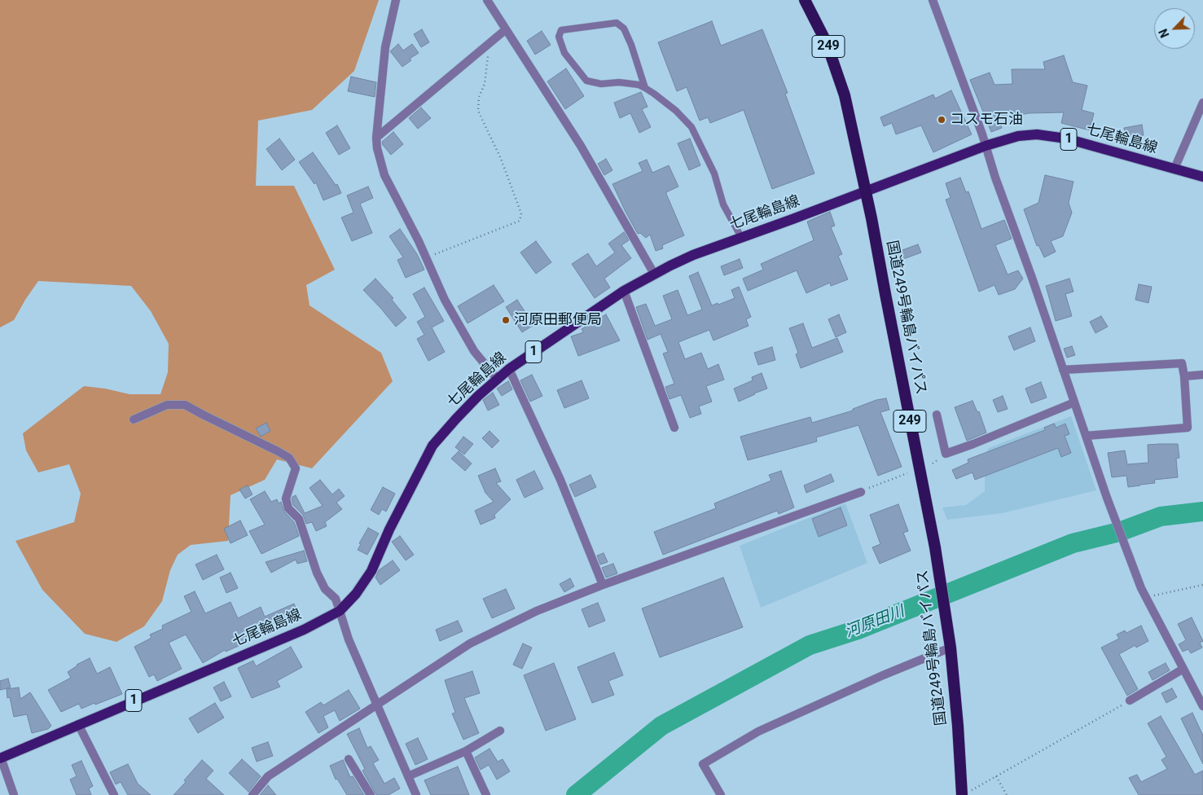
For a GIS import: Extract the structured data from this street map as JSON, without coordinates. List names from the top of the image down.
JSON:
{
  "streets": {
    "highway": ["249", "国道249号輪島バイパス"],
    "main road": ["1", "七尾輪島線"]
  },
  "crossings": [
    ["七尾輪島線", "国道249号輪島バイパス"]
  ],
  "water": ["河原田川"],
  "places": ["コスモ石油", "河原田郵便局"],
  "north": "bottom left"
}
